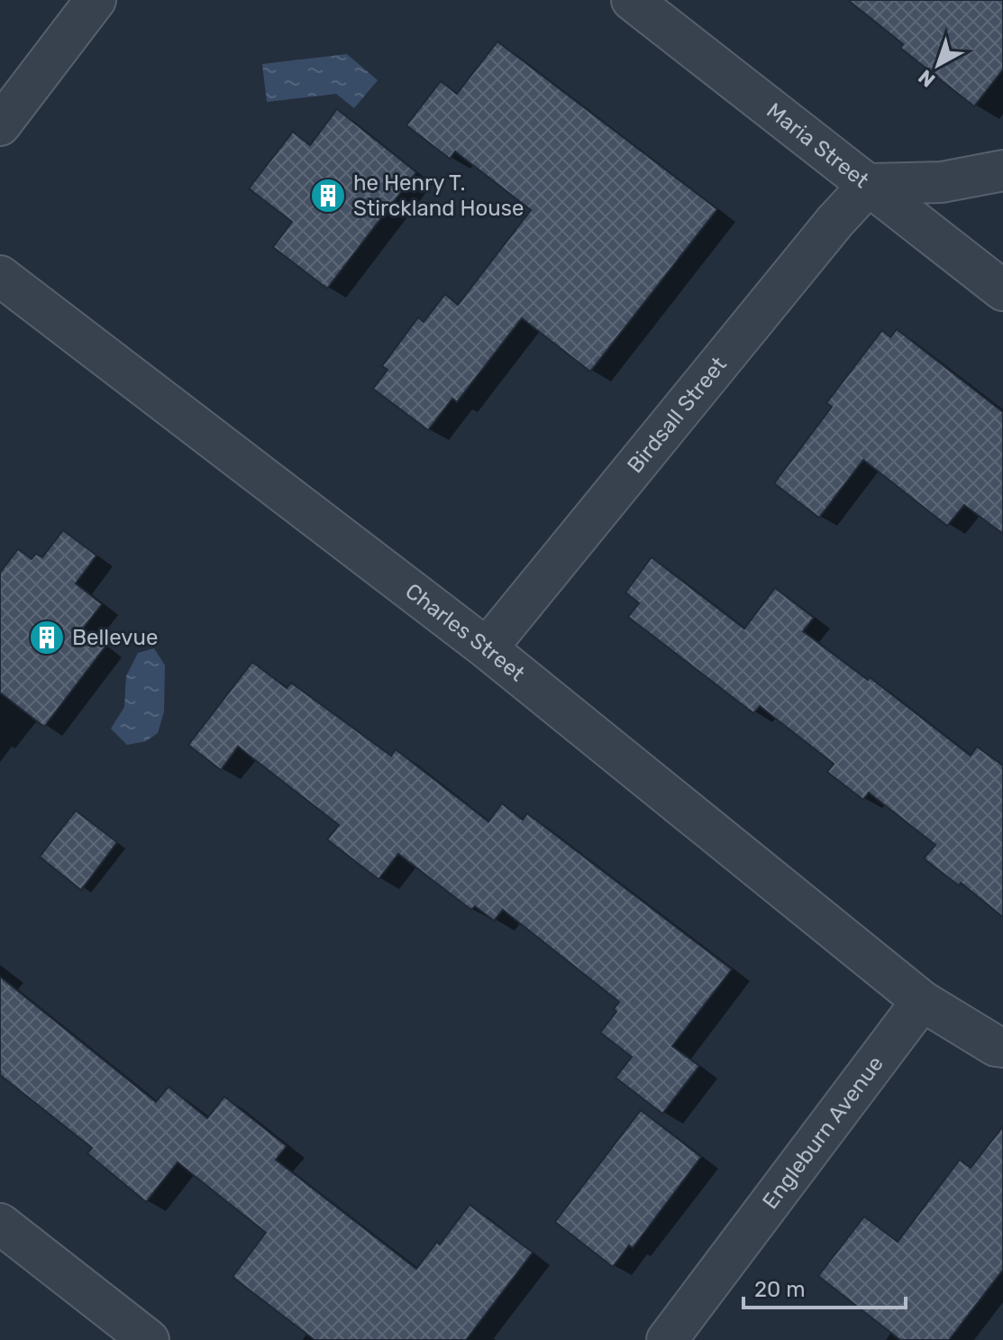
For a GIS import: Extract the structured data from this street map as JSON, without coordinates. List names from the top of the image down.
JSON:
{
  "streets": {
    "street": [
      "Maria Street",
      "Birdsall Street",
      "Charles Street",
      "Engleburn Avenue"
    ]
  },
  "crossings": [
    ["Maria Street", "Birdsall Street"],
    ["Birdsall Street", "Charles Street"],
    ["Charles Street", "Engleburn Avenue"]
  ],
  "places": {
    "building": ["he Henry T. Stirckland House", "Bellevue"]
  },
  "scale_bar": "20 m",
  "north": "bottom left"
}
